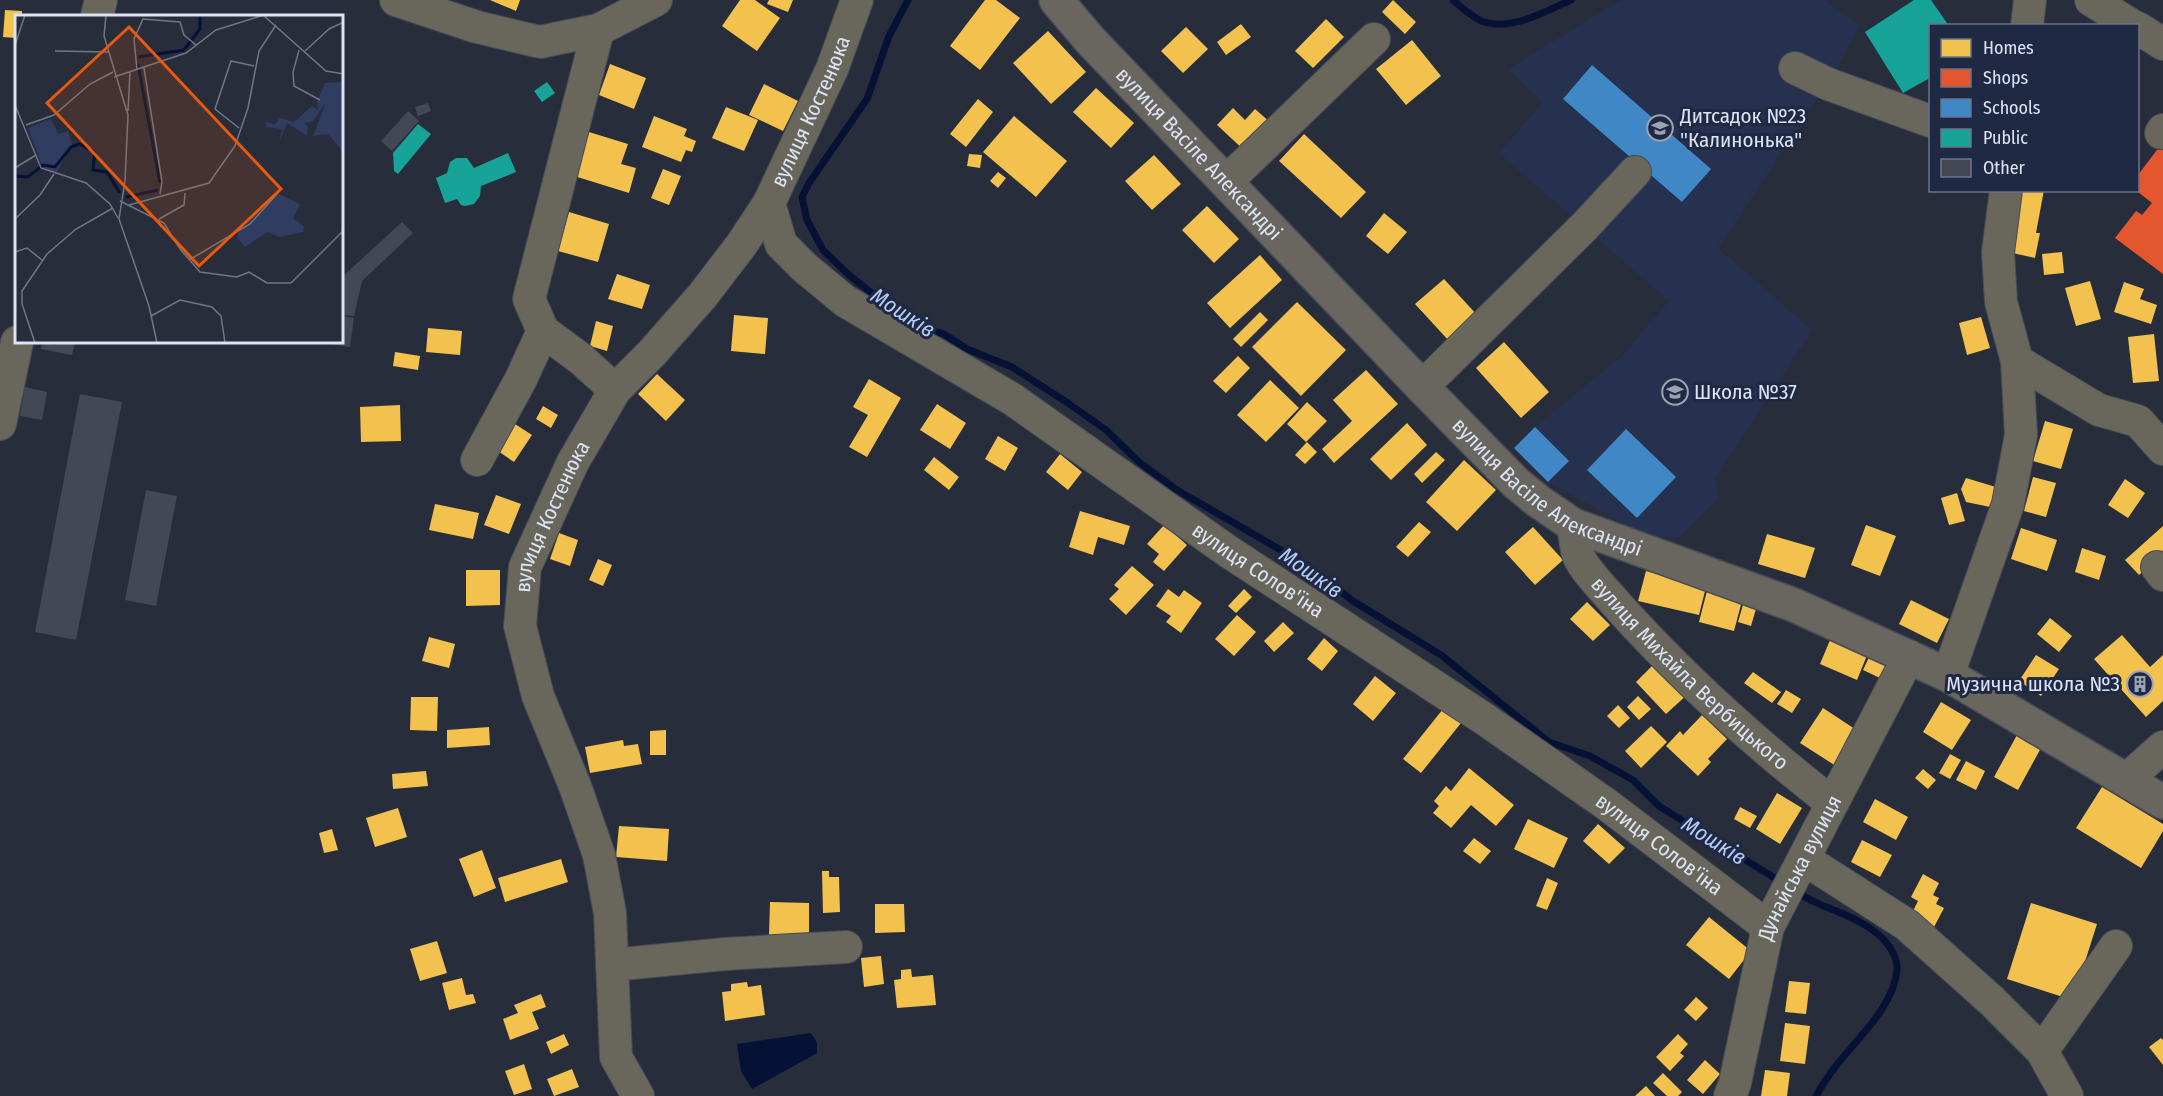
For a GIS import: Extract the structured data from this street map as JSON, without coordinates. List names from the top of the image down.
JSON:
{
  "streets": {
    "main road": ["вулиця Васіле Александрі"],
    "street": [
      "вулиця Костенюка",
      "вулиця Солов'їна",
      "вулиця Михайла Вербицького",
      "Дунайська вулиця"
    ]
  },
  "crossings": [
    ["вулиця Костенюка", "вулиця Солов'їна"],
    ["вулиця Васіле Александрі", "вулиця Михайла Вербицького"],
    ["вулиця Васіле Александрі", "Дунайська вулиця"],
    ["вулиця Солов'їна", "Дунайська вулиця"],
    ["вулиця Михайла Вербицького", "Дунайська вулиця"]
  ],
  "water": ["Мошків"],
  "places": {
    "school or university": ["Дитсадок №23 \"Калинонька\"", "Школа №37"],
    "building": ["Музична школа №3"]
  },
  "legend": [
    "Homes",
    "Shops",
    "Schools",
    "Public",
    "Other"
  ]
}
